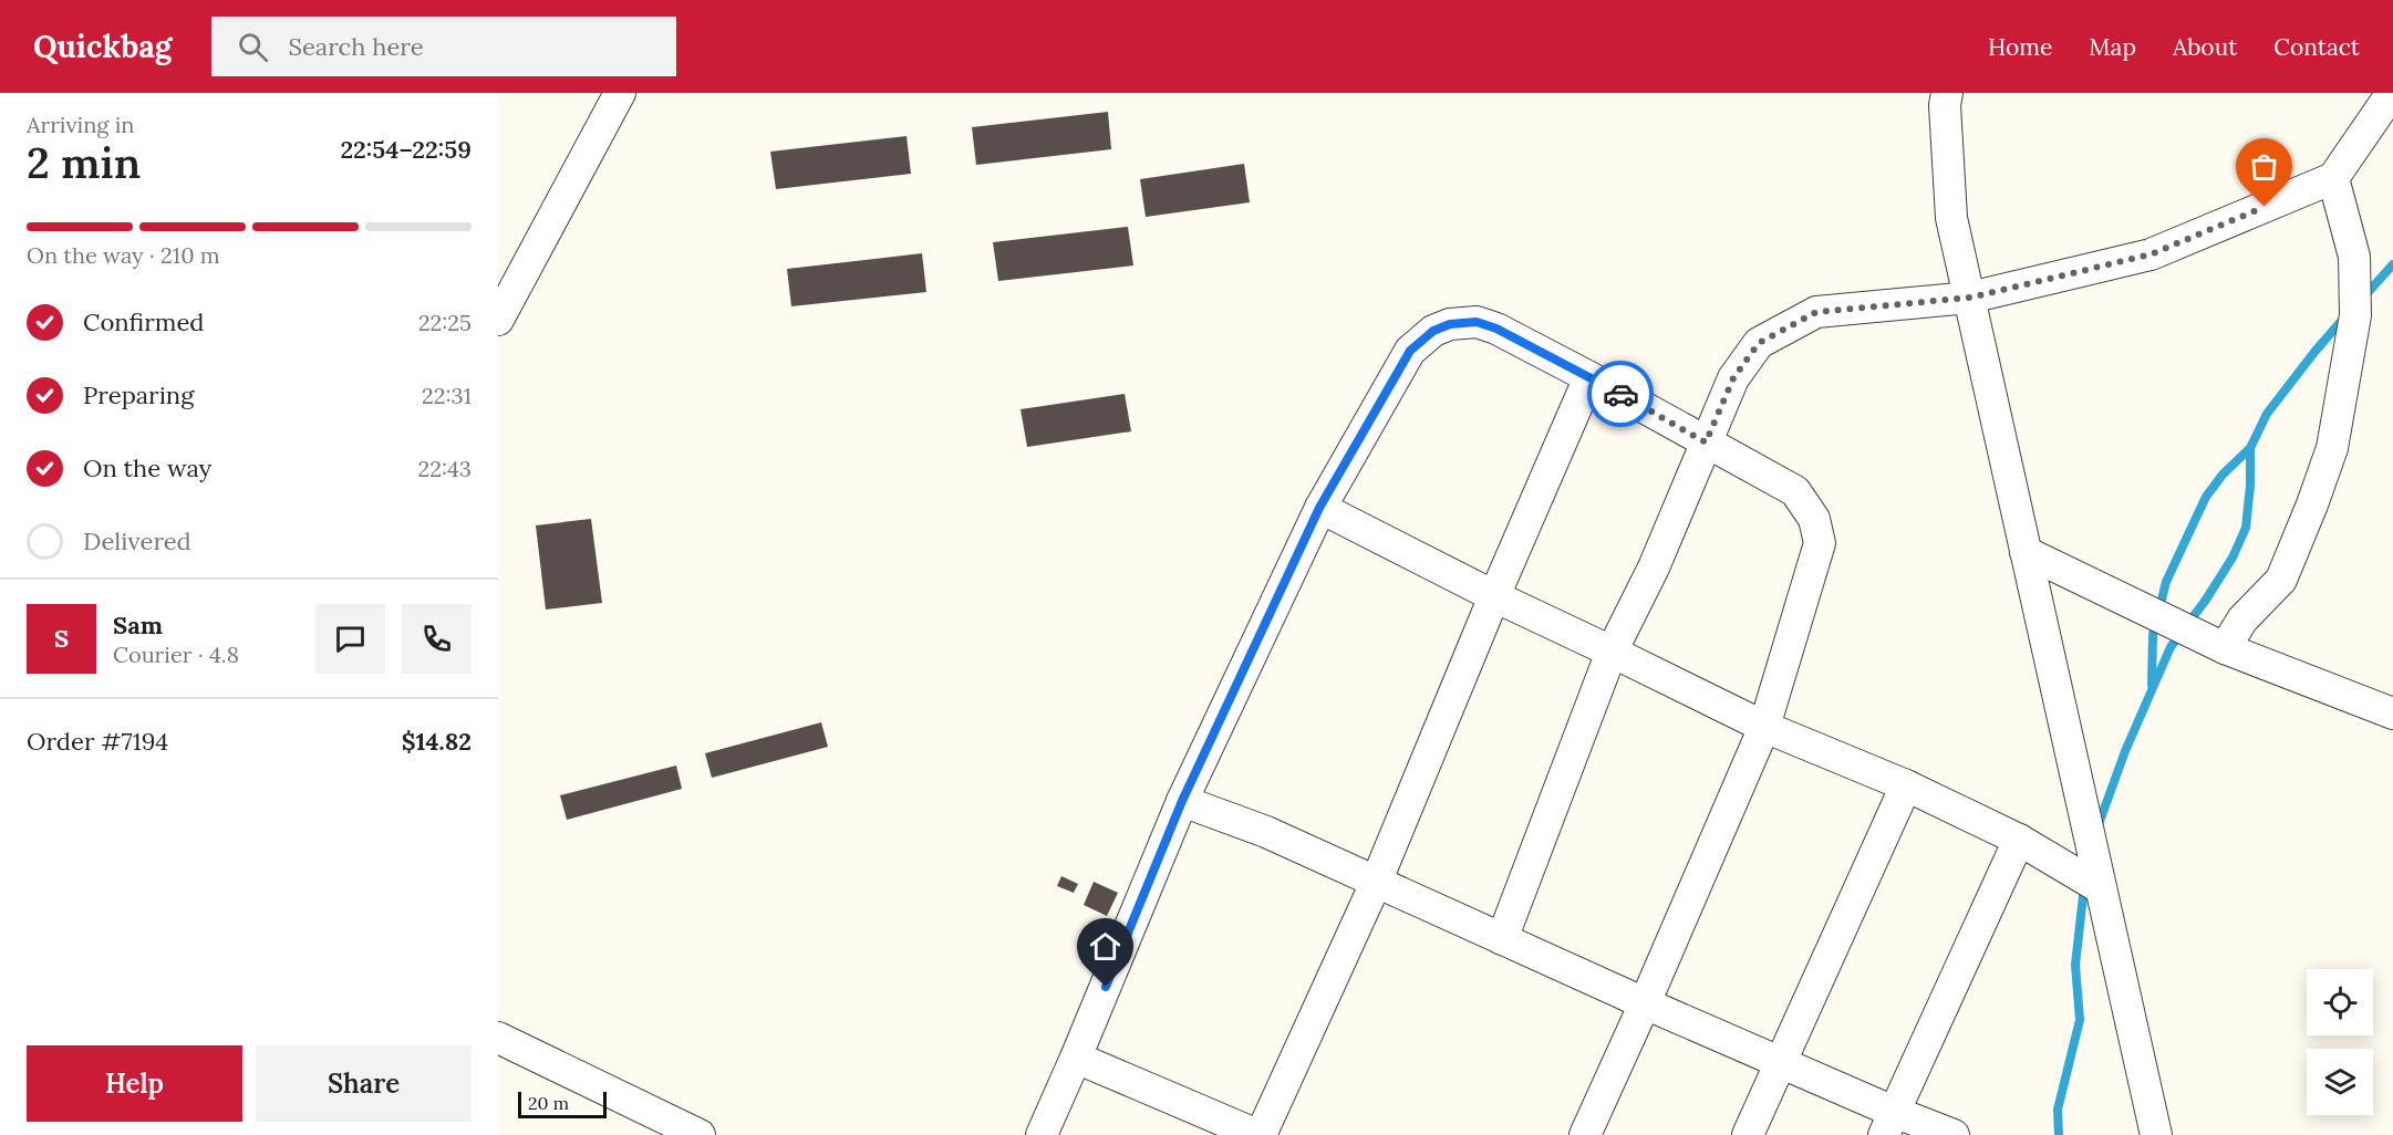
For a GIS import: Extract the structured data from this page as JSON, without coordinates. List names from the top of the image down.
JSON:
{
  "scale_bar": "20 m",
  "page": {
    "header": "Quickbag",
    "search": "Search here",
    "nav": [
      "Home",
      "Map",
      "About",
      "Contact"
    ],
    "heading": ["2 min", "Arriving in", "22:54–22:59"],
    "panel": [
      "Sam",
      "Courier · 4.8",
      "Order #7194",
      "$14.82"
    ],
    "bar": "On the way · 210 m",
    "list": [
      ["Confirmed", "22:25"],
      ["Preparing", "22:31"],
      ["On the way", "22:43"],
      "Delivered"
    ],
    "round": "S",
    "buttons": ["Help", "Share"],
    "scale": "20 m"
  }
}
